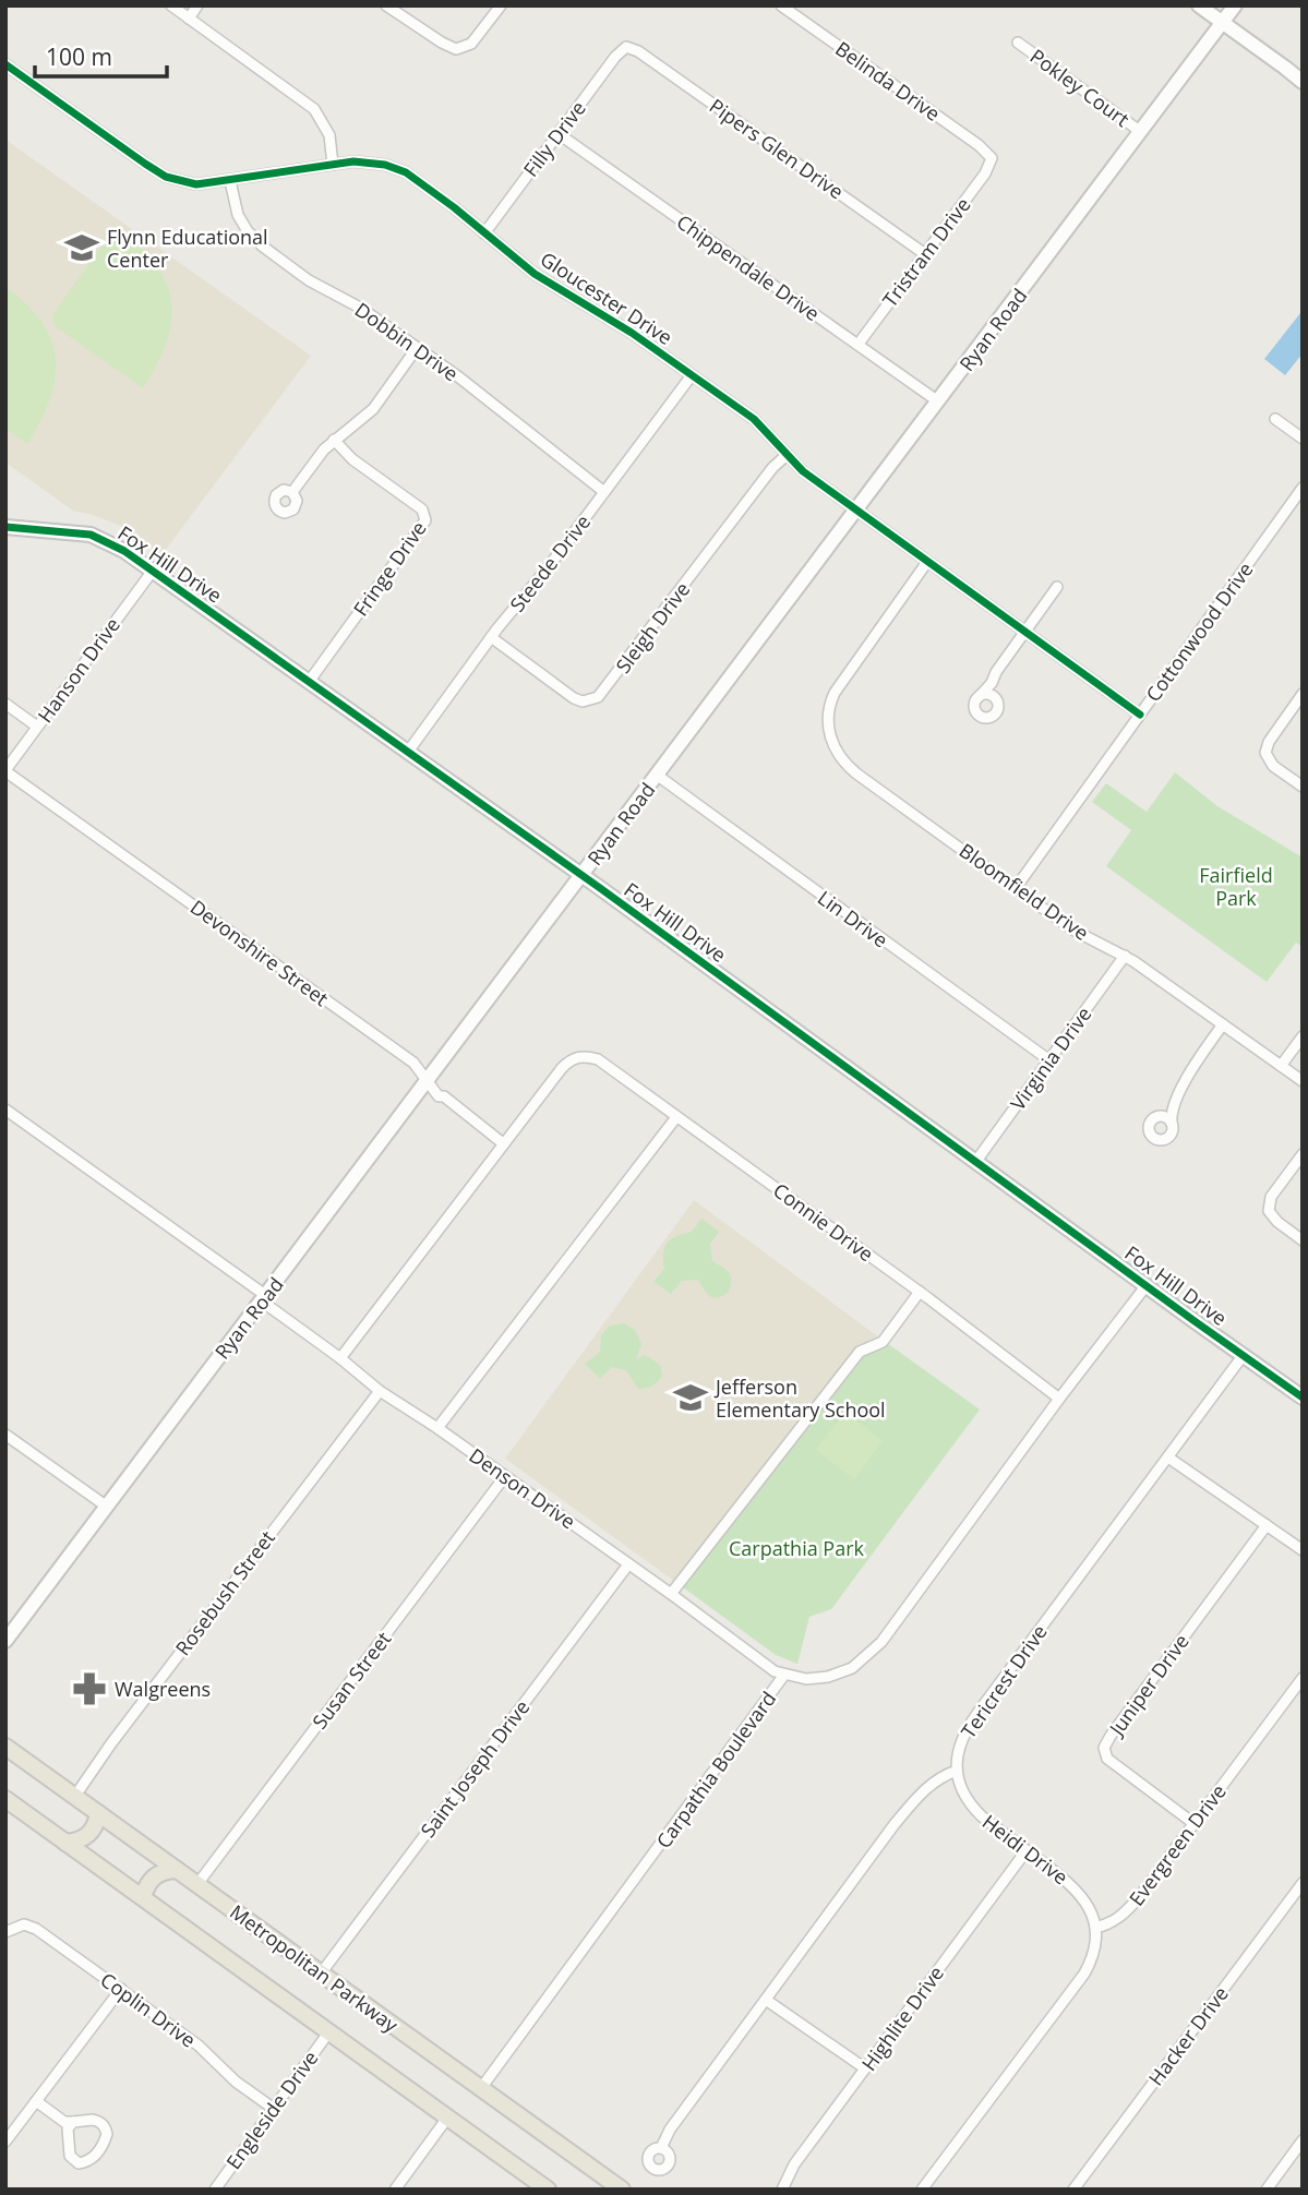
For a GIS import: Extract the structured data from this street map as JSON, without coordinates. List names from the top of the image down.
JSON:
{
  "streets": {
    "main road": ["Ryan Road", "Fox Hill Drive", "Metropolitan Parkway"],
    "street": [
      "Belinda Drive",
      "Pokley Court",
      "Filly Drive",
      "Pipers Glen Drive",
      "Tristram Drive",
      "Chippendale Drive",
      "Gloucester Drive",
      "Dobbin Drive",
      "Steede Drive",
      "Fringe Drive",
      "Sleigh Drive",
      "Cottonwood Drive",
      "Hanson Drive",
      "Bloomfield Drive",
      "Lin Drive",
      "Devonshire Street",
      "Virginia Drive",
      "Connie Drive",
      "Denson Drive",
      "Rosebush Street",
      "Susan Street",
      "Tericrest Drive",
      "Juniper Drive",
      "Saint Joseph Drive",
      "Carpathia Boulevard",
      "Evergreen Drive",
      "Heidi Drive",
      "Coplin Drive",
      "Highlite Drive",
      "Hacker Drive",
      "Engleside Drive"
    ]
  },
  "crossings": [
    ["Belinda Drive", "Tristram Drive"],
    ["Pokley Court", "Ryan Road"],
    ["Filly Drive", "Pipers Glen Drive"],
    ["Filly Drive", "Chippendale Drive"],
    ["Filly Drive", "Gloucester Drive"],
    ["Pipers Glen Drive", "Tristram Drive"],
    ["Tristram Drive", "Chippendale Drive"],
    ["Chippendale Drive", "Ryan Road"],
    ["Gloucester Drive", "Ryan Road"],
    ["Gloucester Drive", "Dobbin Drive"],
    ["Gloucester Drive", "Steede Drive"],
    ["Gloucester Drive", "Sleigh Drive"],
    ["Gloucester Drive", "Cottonwood Drive"],
    ["Gloucester Drive", "Bloomfield Drive"],
    ["Ryan Road", "Fox Hill Drive"],
    ["Ryan Road", "Lin Drive"],
    ["Ryan Road", "Devonshire Street"],
    ["Ryan Road", "Denson Drive"],
    ["Dobbin Drive", "Steede Drive"],
    ["Steede Drive", "Fox Hill Drive"],
    ["Steede Drive", "Sleigh Drive"],
    ["Fox Hill Drive", "Fringe Drive"],
    ["Fox Hill Drive", "Hanson Drive"],
    ["Fox Hill Drive", "Virginia Drive"],
    ["Fox Hill Drive", "Tericrest Drive"],
    ["Fox Hill Drive", "Carpathia Boulevard"],
    ["Cottonwood Drive", "Bloomfield Drive"],
    ["Hanson Drive", "Devonshire Street"],
    ["Bloomfield Drive", "Virginia Drive"],
    ["Lin Drive", "Virginia Drive"],
    ["Devonshire Street", "Connie Drive"],
    ["Connie Drive", "Carpathia Boulevard"],
    ["Denson Drive", "Rosebush Street"],
    ["Denson Drive", "Susan Street"],
    ["Denson Drive", "Saint Joseph Drive"],
    ["Denson Drive", "Carpathia Boulevard"],
    ["Rosebush Street", "Metropolitan Parkway"],
    ["Susan Street", "Metropolitan Parkway"],
    ["Tericrest Drive", "Heidi Drive"],
    ["Juniper Drive", "Evergreen Drive"],
    ["Saint Joseph Drive", "Metropolitan Parkway"],
    ["Carpathia Boulevard", "Metropolitan Parkway"],
    ["Evergreen Drive", "Heidi Drive"],
    ["Heidi Drive", "Highlite Drive"],
    ["Coplin Drive", "Engleside Drive"]
  ],
  "parks": ["Fairfield Park", "Carpathia Park"],
  "places": {
    "school or university": ["Flynn Educational Center", "Jefferson Elementary School"],
    "pharmacy": ["Walgreens"]
  },
  "scale_bar": "100 m"
}
